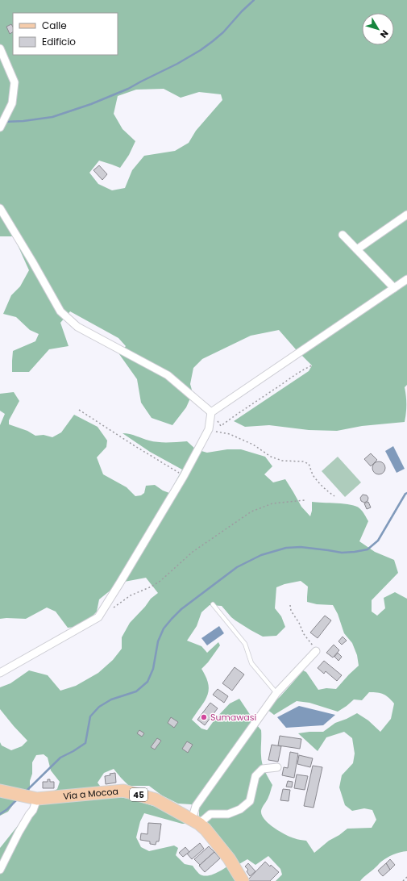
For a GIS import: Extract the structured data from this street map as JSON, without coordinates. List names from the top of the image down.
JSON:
{
  "streets": {
    "main road": ["Vía a Mocoa", "45"]
  },
  "places": ["Sumawasi"],
  "legend": ["Calle", "Edificio"],
  "north": "bottom right"
}
